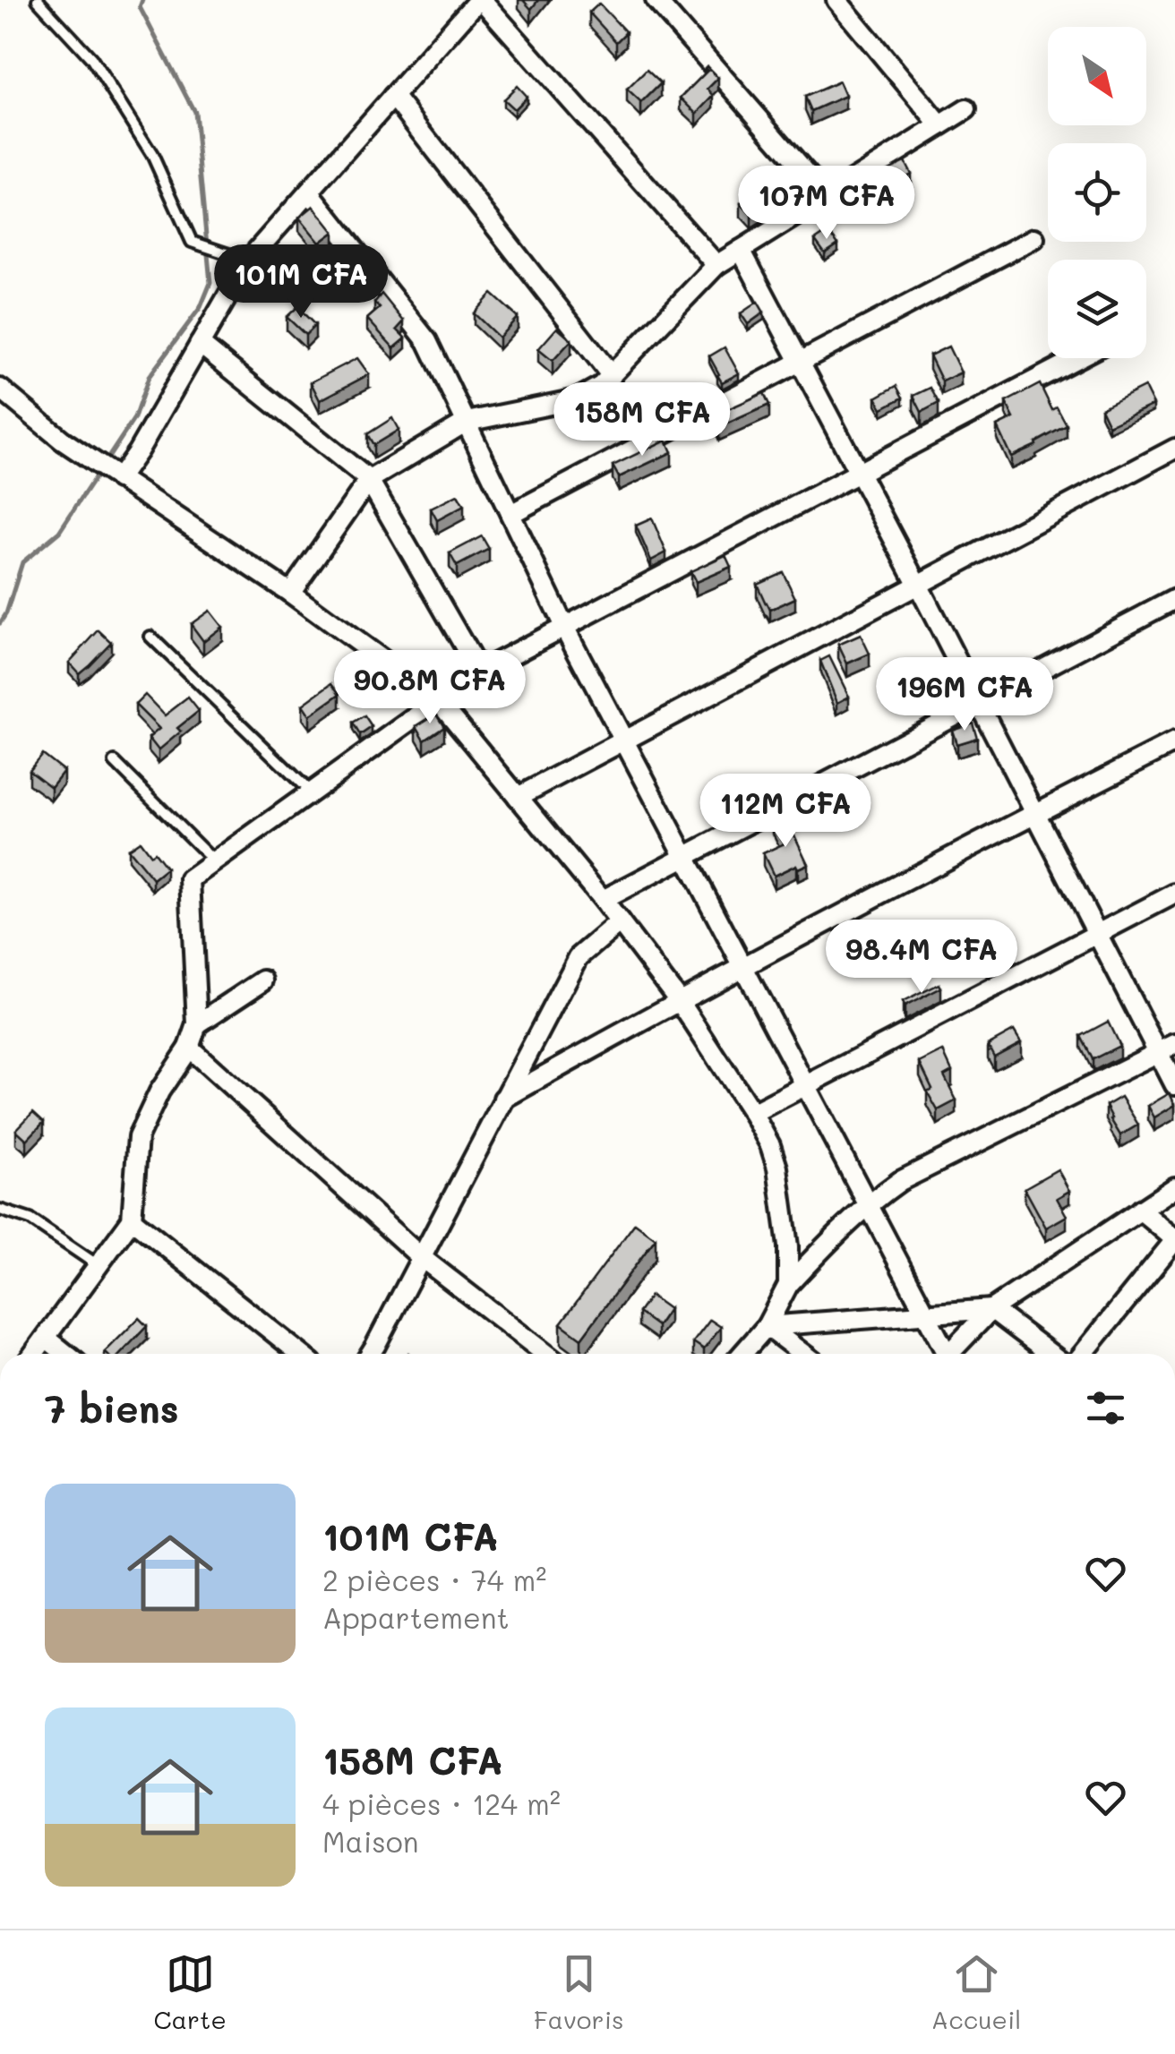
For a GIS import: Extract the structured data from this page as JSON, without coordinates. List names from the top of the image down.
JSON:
{
  "north": "bottom right",
  "page": {
    "price": [
      "107M CFA",
      "101M CFA",
      "158M CFA",
      "90.8M CFA",
      "196M CFA",
      "112M CFA",
      "98.4M CFA"
    ],
    "heading": "7 biens",
    "list": [
      {
        "name": "101M CFA",
        "note": "2 pièces · 74 m² · Appartement"
      },
      {
        "name": "158M CFA",
        "note": "4 pièces · 124 m² · Maison"
      }
    ],
    "tabs": ["Carte", "Favoris", "Accueil"]
  }
}
